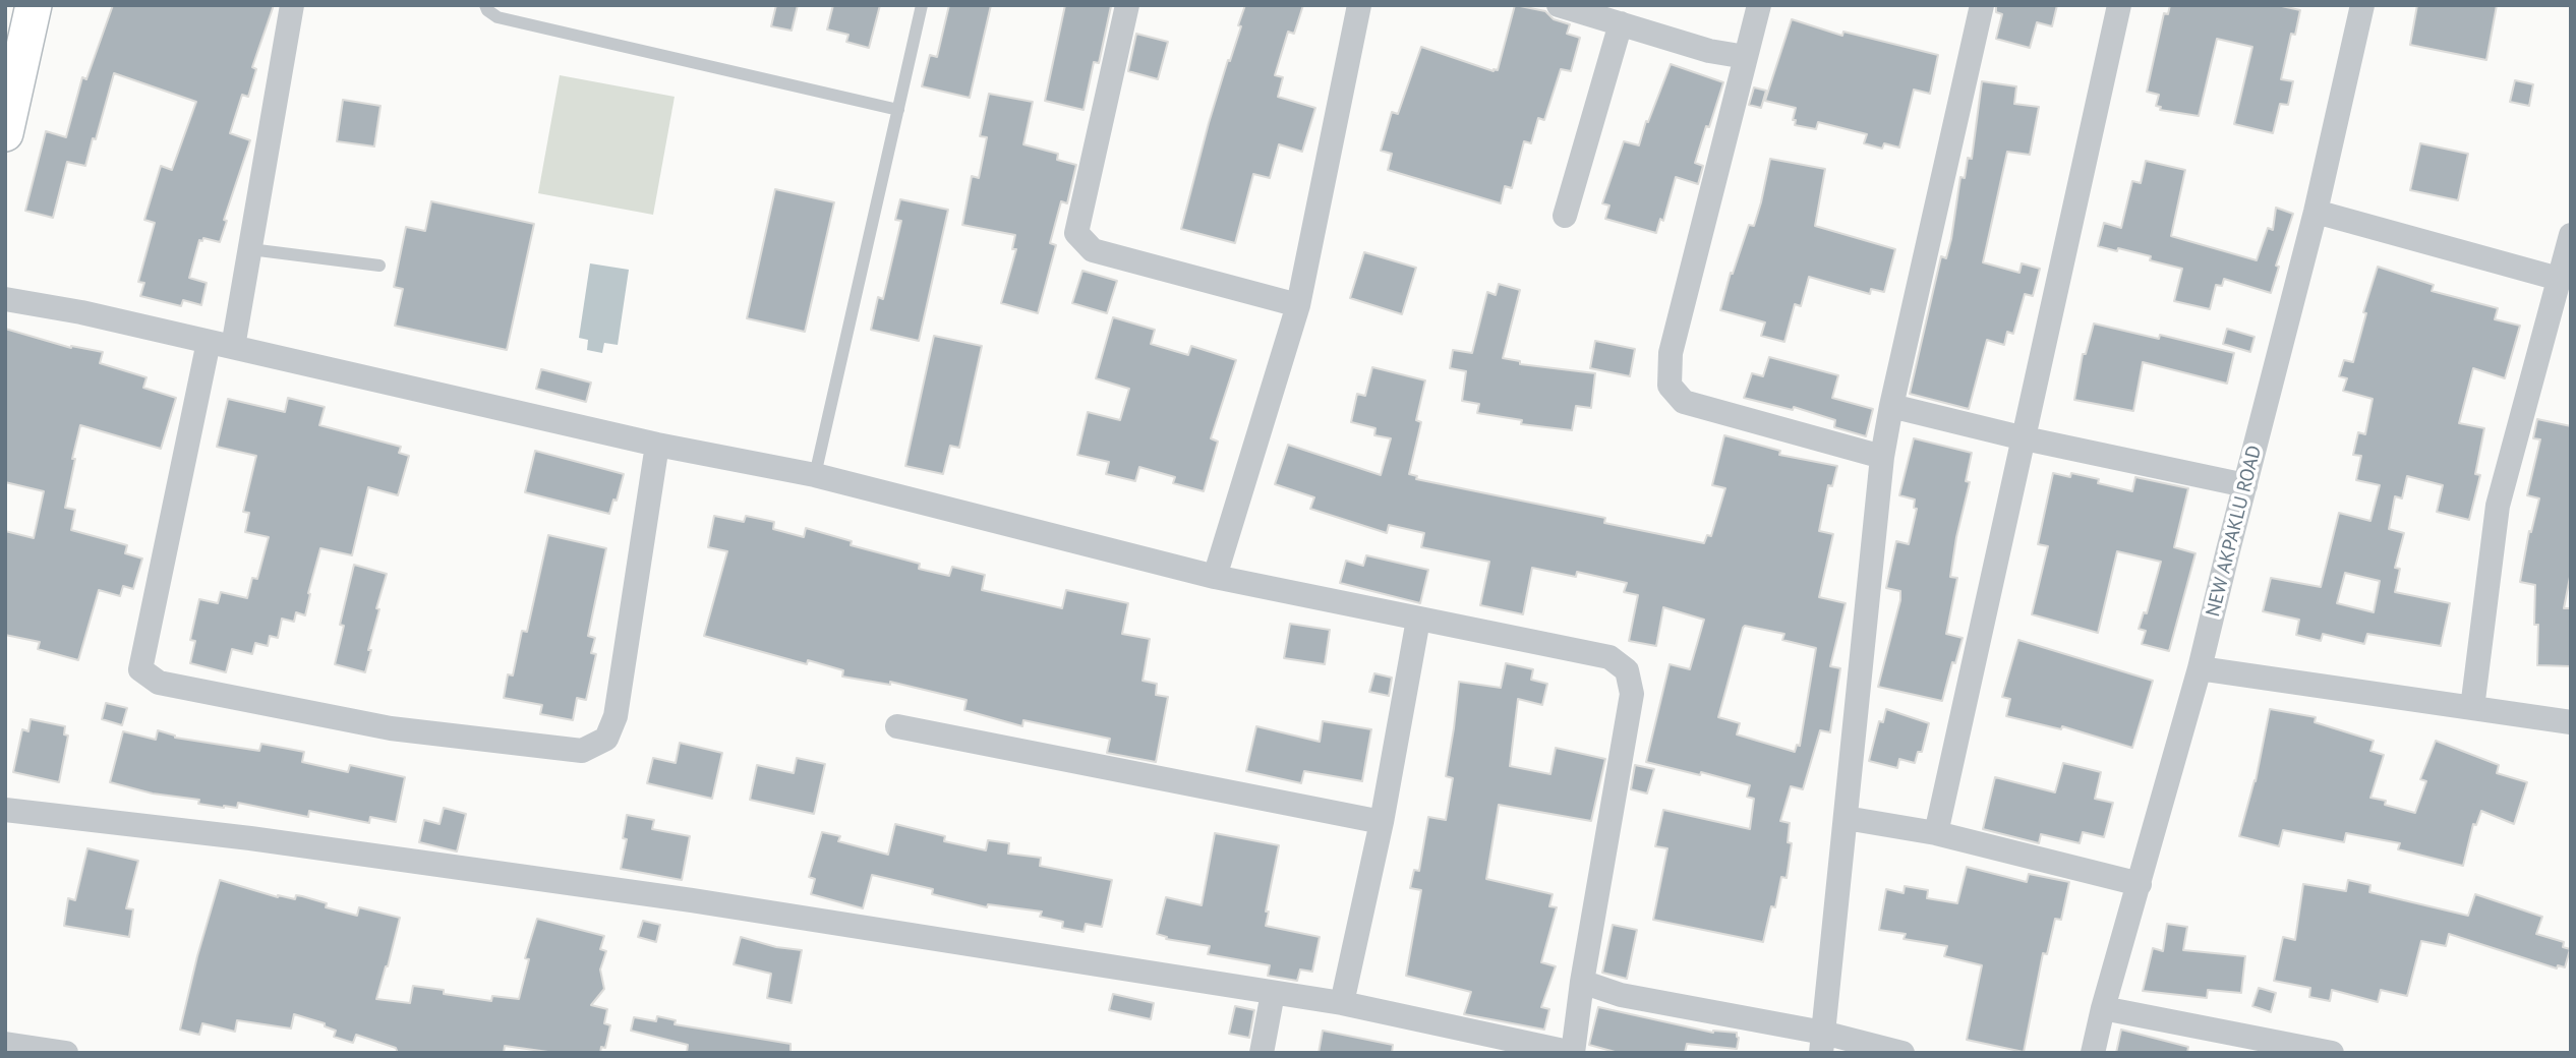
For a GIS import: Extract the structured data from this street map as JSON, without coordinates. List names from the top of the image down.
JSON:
{
  "streets": {
    "street": ["NEW AKPAKLU ROAD"]
  }
}
